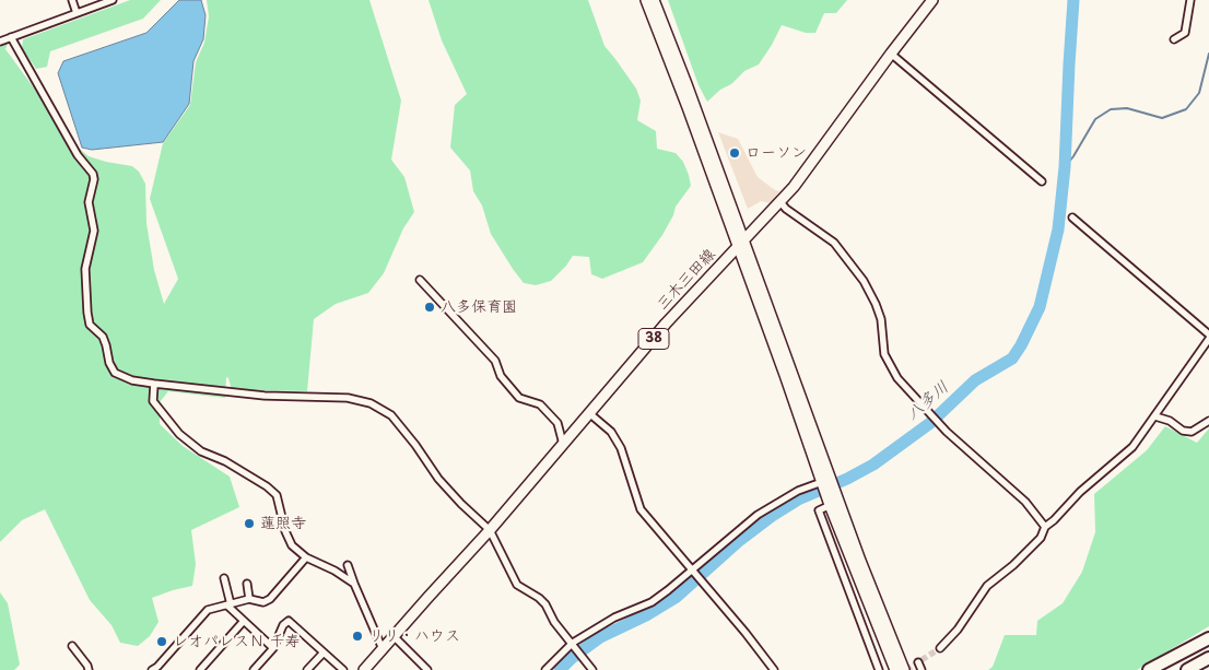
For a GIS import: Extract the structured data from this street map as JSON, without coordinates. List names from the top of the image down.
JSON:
{
  "streets": {
    "street": ["三木三田線", "38"]
  },
  "water": ["八多川"],
  "places": [
    "ローソン",
    "八多保育園",
    "蓮照寺",
    "リリ・ハウス",
    "レオパレスＮ 千寿"
  ]
}
